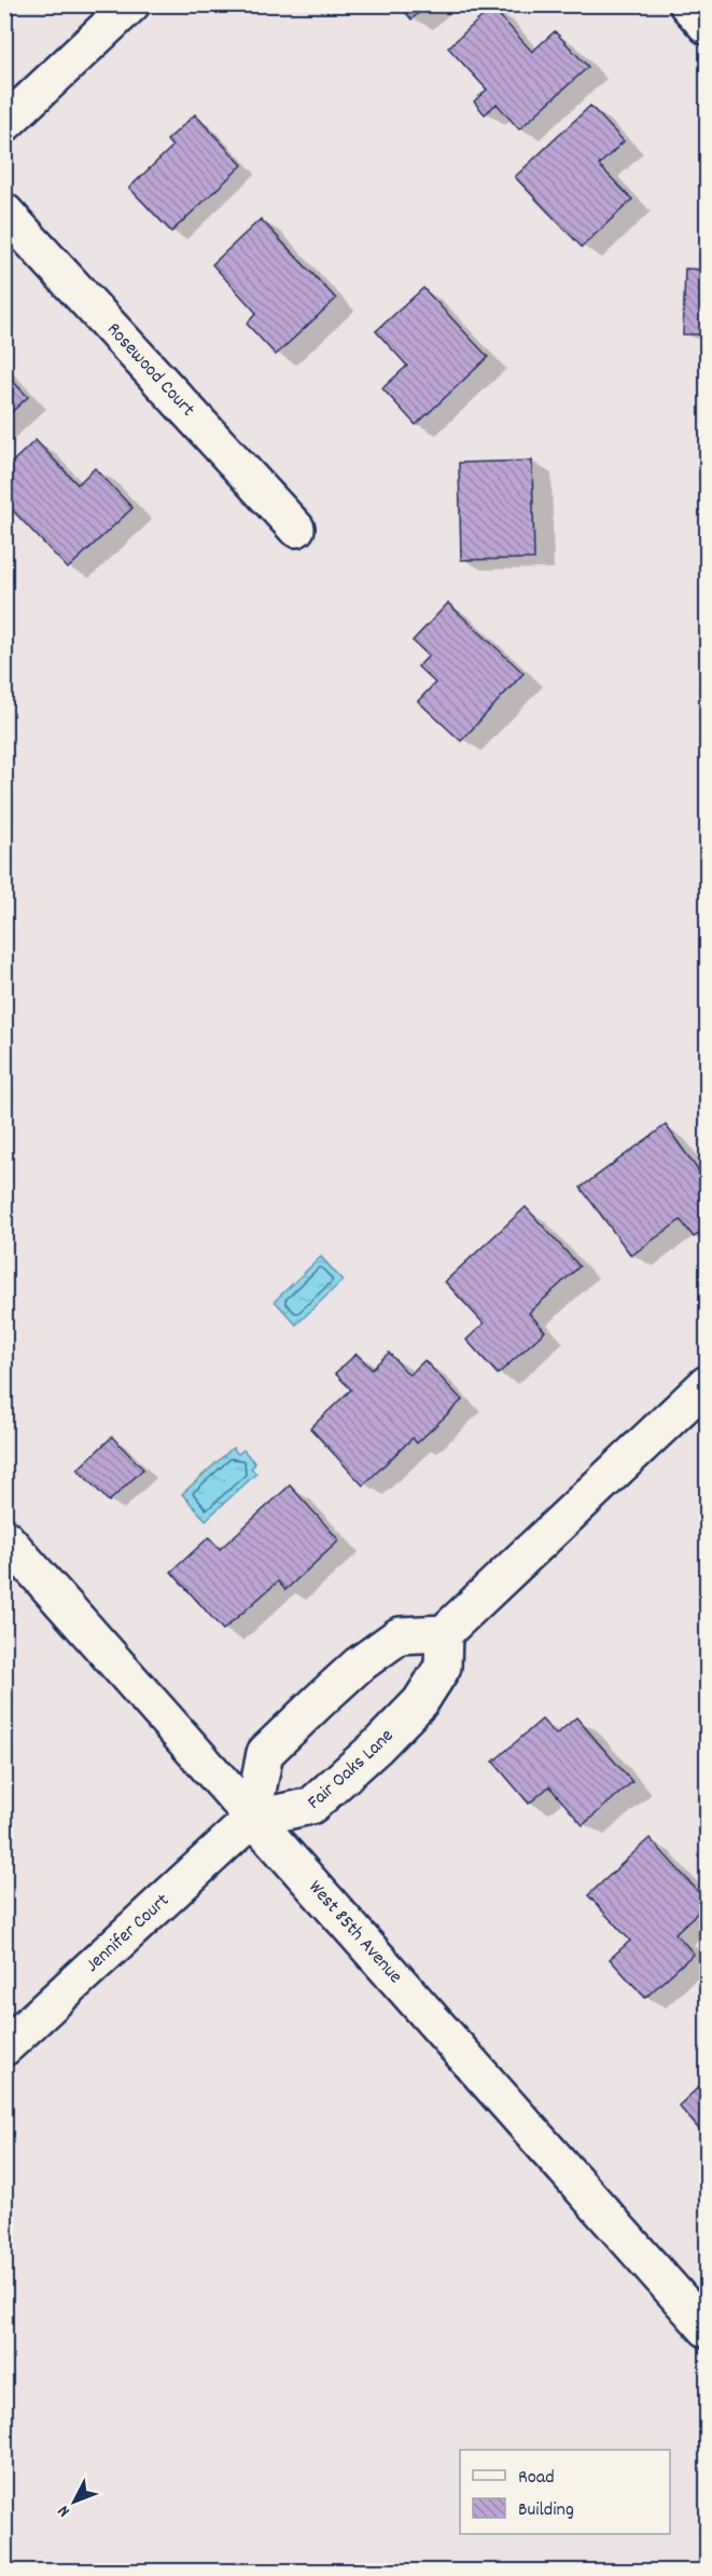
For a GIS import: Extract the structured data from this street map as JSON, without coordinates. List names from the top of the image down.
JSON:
{
  "streets": {
    "street": [
      "Rosewood Court",
      "Fair Oaks Lane",
      "Jennifer Court",
      "West 85th Avenue"
    ]
  },
  "crossings": [
    ["Fair Oaks Lane", "Jennifer Court"],
    ["Fair Oaks Lane", "West 85th Avenue"],
    ["Jennifer Court", "West 85th Avenue"]
  ],
  "legend": ["Road", "Building"],
  "north": "bottom left"
}
